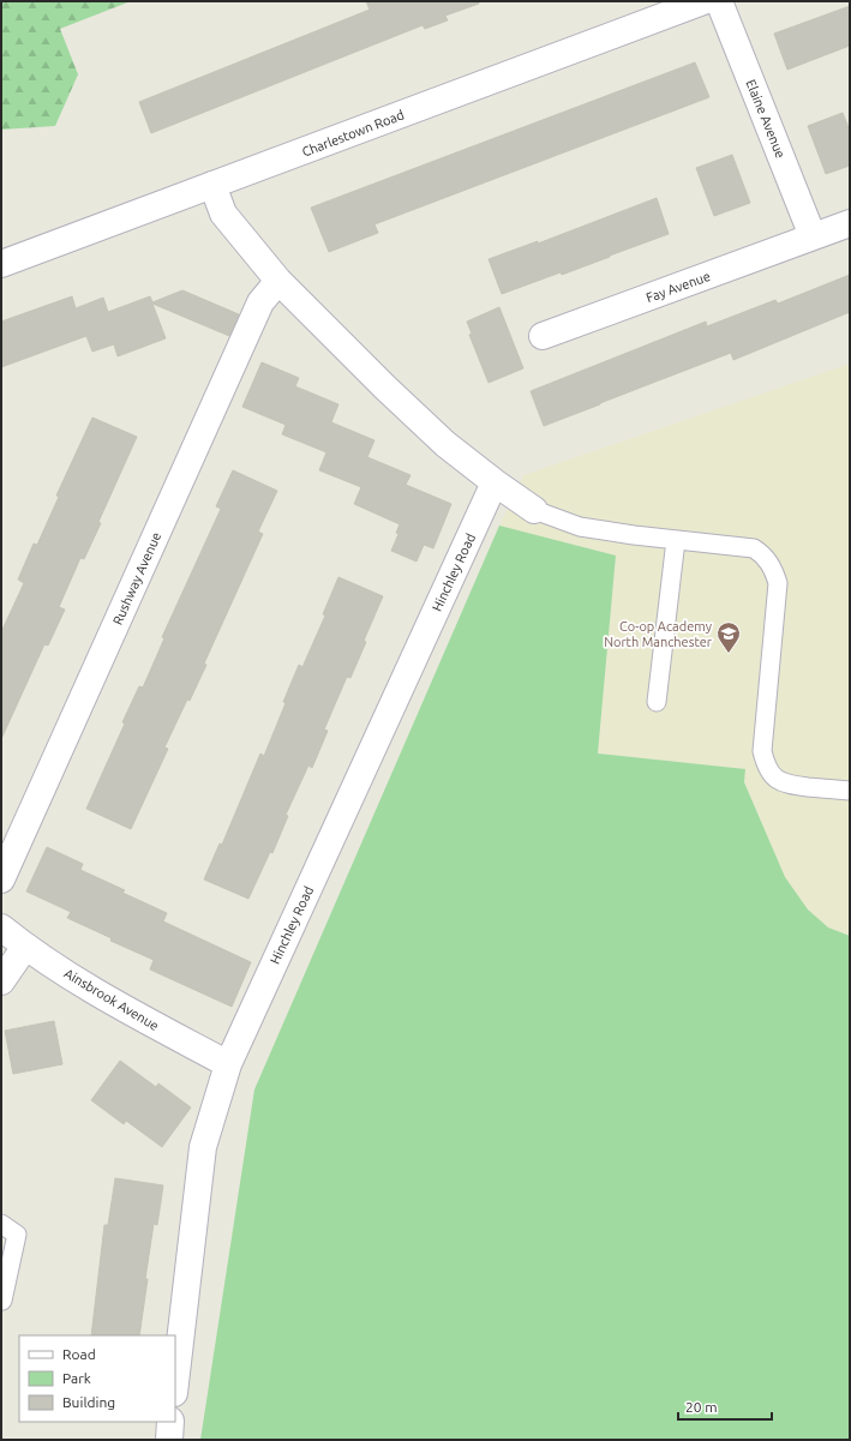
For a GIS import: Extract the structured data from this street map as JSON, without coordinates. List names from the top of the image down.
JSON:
{
  "streets": {
    "street": [
      "Elaine Avenue",
      "Charlestown Road",
      "Fay Avenue",
      "Hinchley Road",
      "Rushway Avenue",
      "Ainsbrook Avenue"
    ]
  },
  "crossings": [
    ["Elaine Avenue", "Fay Avenue"],
    ["Hinchley Road", "Ainsbrook Avenue"]
  ],
  "places": {
    "school or university": ["Co-op Academy North Manchester"]
  },
  "legend": ["Road", "Park", "Building"],
  "scale_bar": "20 m"
}
